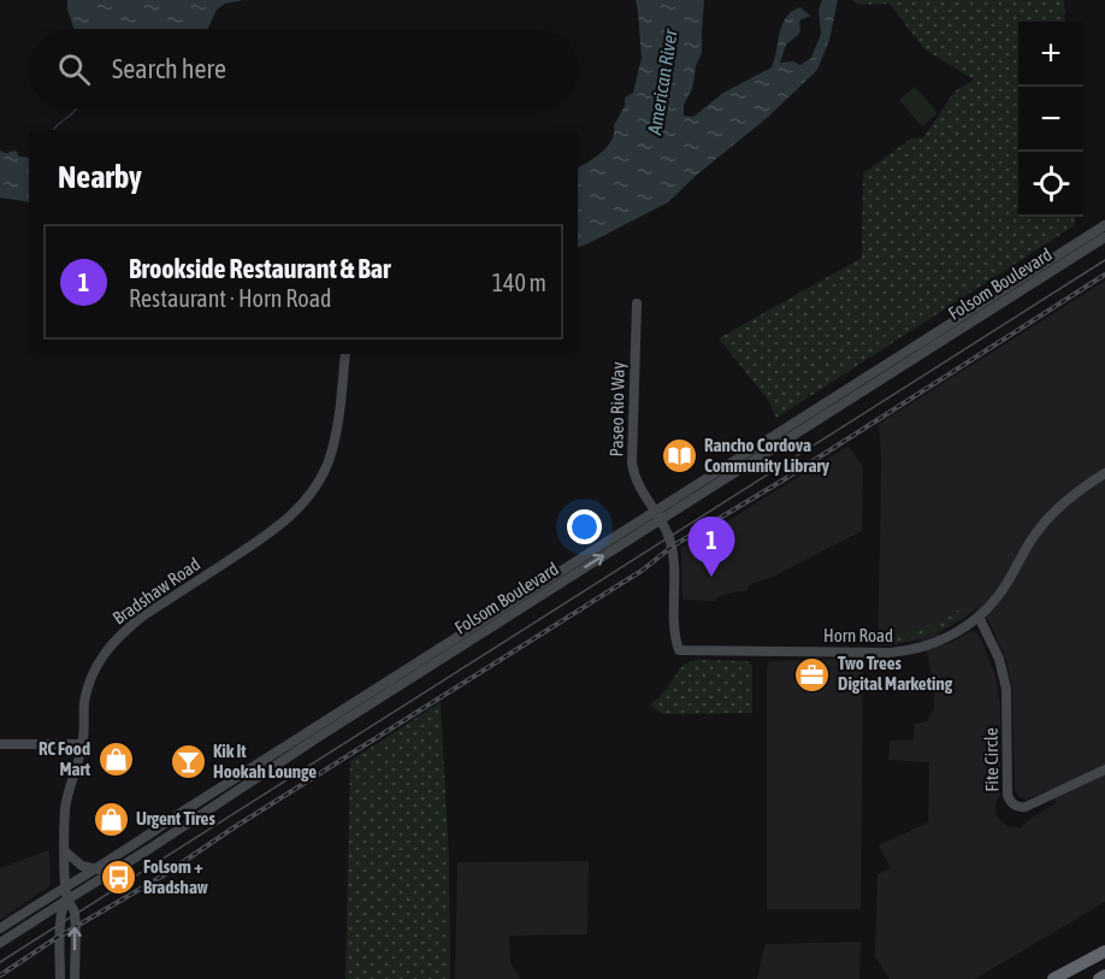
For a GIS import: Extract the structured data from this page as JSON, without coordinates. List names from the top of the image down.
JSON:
{
  "streets": {
    "main road": [
      "Folsom Boulevard",
      "Paseo Rio Way",
      "Bradshaw Road",
      "Horn Road",
      "Fite Circle"
    ]
  },
  "crossings": [
    ["Folsom Boulevard", "Paseo Rio Way"],
    ["Folsom Boulevard", "Bradshaw Road"],
    ["Folsom Boulevard", "Horn Road"],
    ["Paseo Rio Way", "Horn Road"],
    ["Horn Road", "Fite Circle"]
  ],
  "water": ["American River"],
  "places": {
    "library": ["Rancho Cordova Community Library"],
    "office": ["Two Trees Digital Marketing"],
    "shop": ["RC Food Mart", "Urgent Tires"],
    "bar": ["Kik It Hookah Lounge"],
    "bus stop": ["Folsom + Bradshaw"]
  },
  "page": {
    "map_buttons": ["+", "−"],
    "search": "Search here",
    "heading": "Nearby",
    "list": [
      {
        "mark": "1",
        "name": "Brookside Restaurant & Bar",
        "note": "Restaurant · Horn Road",
        "value": "140 m"
      }
    ],
    "pins": "1"
  }
}
